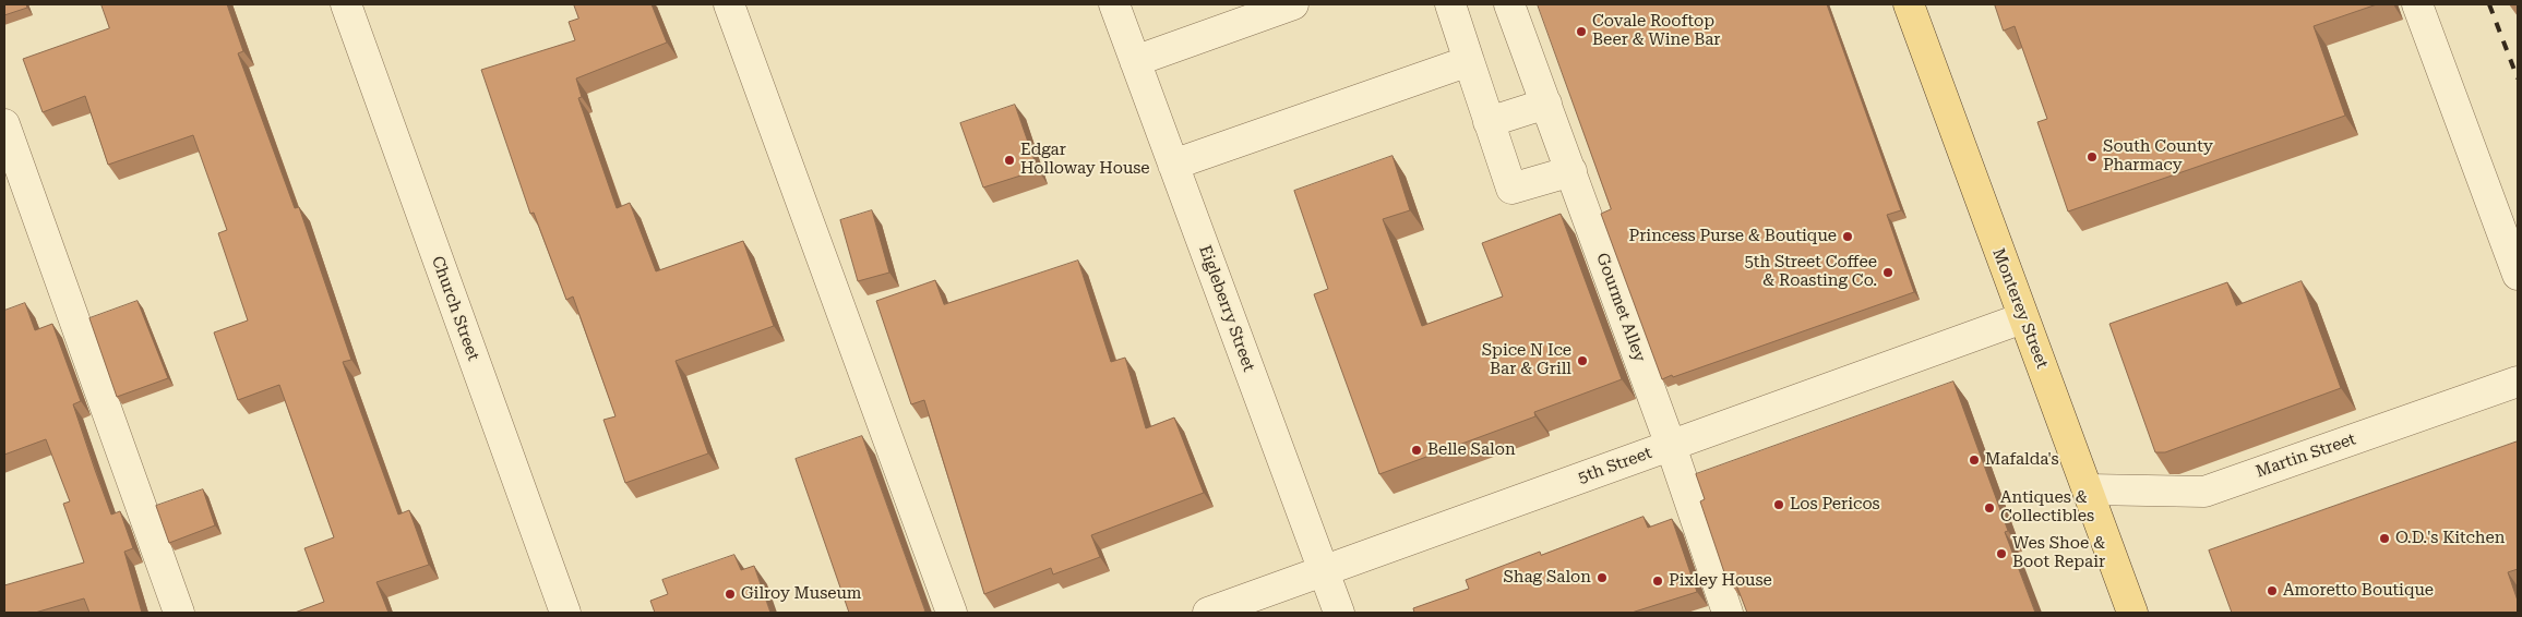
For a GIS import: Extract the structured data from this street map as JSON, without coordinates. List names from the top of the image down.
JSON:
{
  "streets": {
    "main road": ["Monterey Street"],
    "street": [
      "Gourmet Alley",
      "Church Street",
      "Eigleberry Street",
      "Martin Street",
      "5th Street"
    ]
  },
  "crossings": [
    ["Gourmet Alley", "5th Street"],
    ["Eigleberry Street", "5th Street"],
    ["Monterey Street", "Martin Street"],
    ["Monterey Street", "5th Street"]
  ],
  "places": [
    "Covale Rooftop Beer & Wine Bar",
    "South County Pharmacy",
    "Edgar Holloway House",
    "Princess Purse & Boutique",
    "5th Street Coffee & Roasting Co.",
    "Spice N Ice Bar & Grill",
    "Belle Salon",
    "Mafalda's",
    "Los Pericos",
    "Antiques & Collectibles",
    "O.D.'s Kitchen",
    "Wes Shoe & Boot Repair",
    "Shag Salon",
    "Pixley House",
    "Amoretto Boutique",
    "Gilroy Museum"
  ]
}
